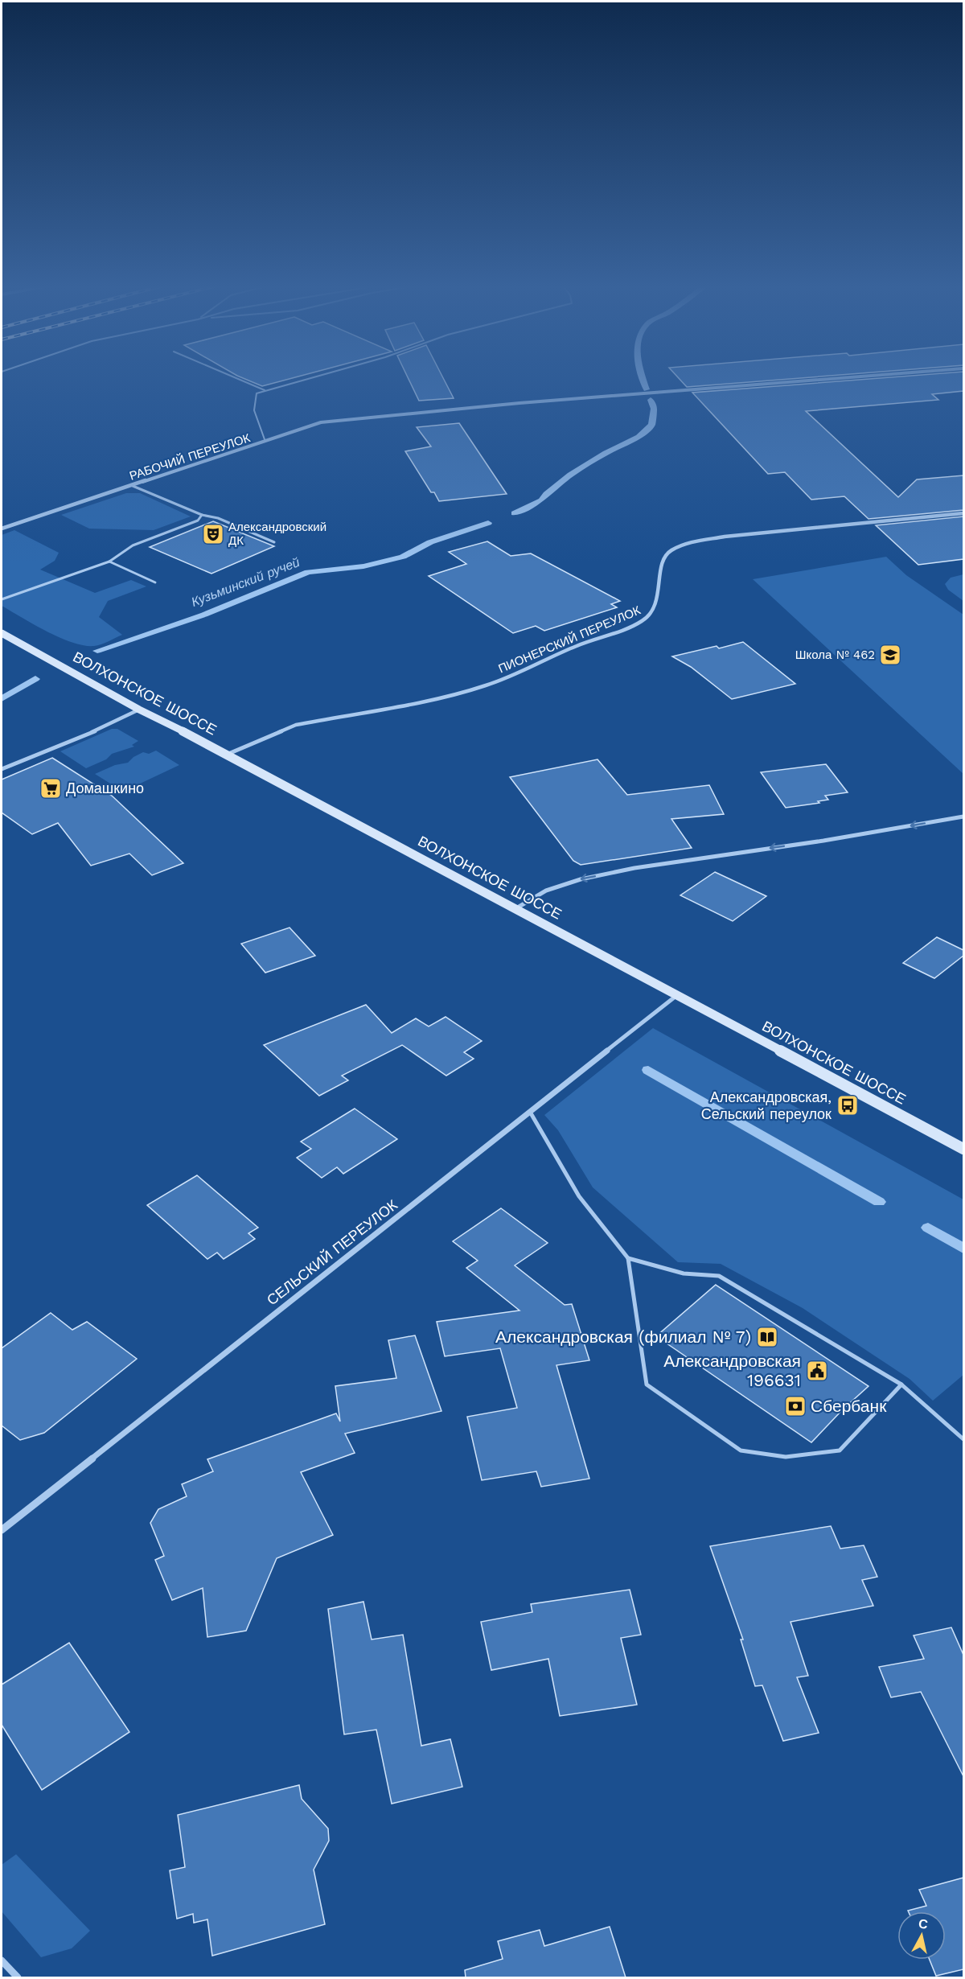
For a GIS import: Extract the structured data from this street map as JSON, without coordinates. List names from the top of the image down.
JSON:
{
  "streets": {
    "main road": ["ВОЛХОНСКОЕ ШОССЕ"],
    "street": ["РАБОЧИЙ ПЕРЕУЛОК", "ПИОНЕРСКИЙ ПЕРЕУЛОК", "СЕЛЬСКИЙ ПЕРЕУЛОК"]
  },
  "crossings": [
    ["ПИОНЕРСКИЙ ПЕРЕУЛОК", "ВОЛХОНСКОЕ ШОССЕ"],
    ["ВОЛХОНСКОЕ ШОССЕ", "СЕЛЬСКИЙ ПЕРЕУЛОК"]
  ],
  "water": ["Кузьминский ручей"],
  "places": {
    "theatre": ["Александровский ДК"],
    "school or university": ["Школа № 462"],
    "supermarket": ["Домашкино"],
    "bus stop": ["Александровская, Сельский переулок"],
    "library": ["Александровская (филиал № 7)"],
    "public building": ["Александровская 196631"],
    "bank": ["Сбербанк"]
  },
  "north": "top"
}
